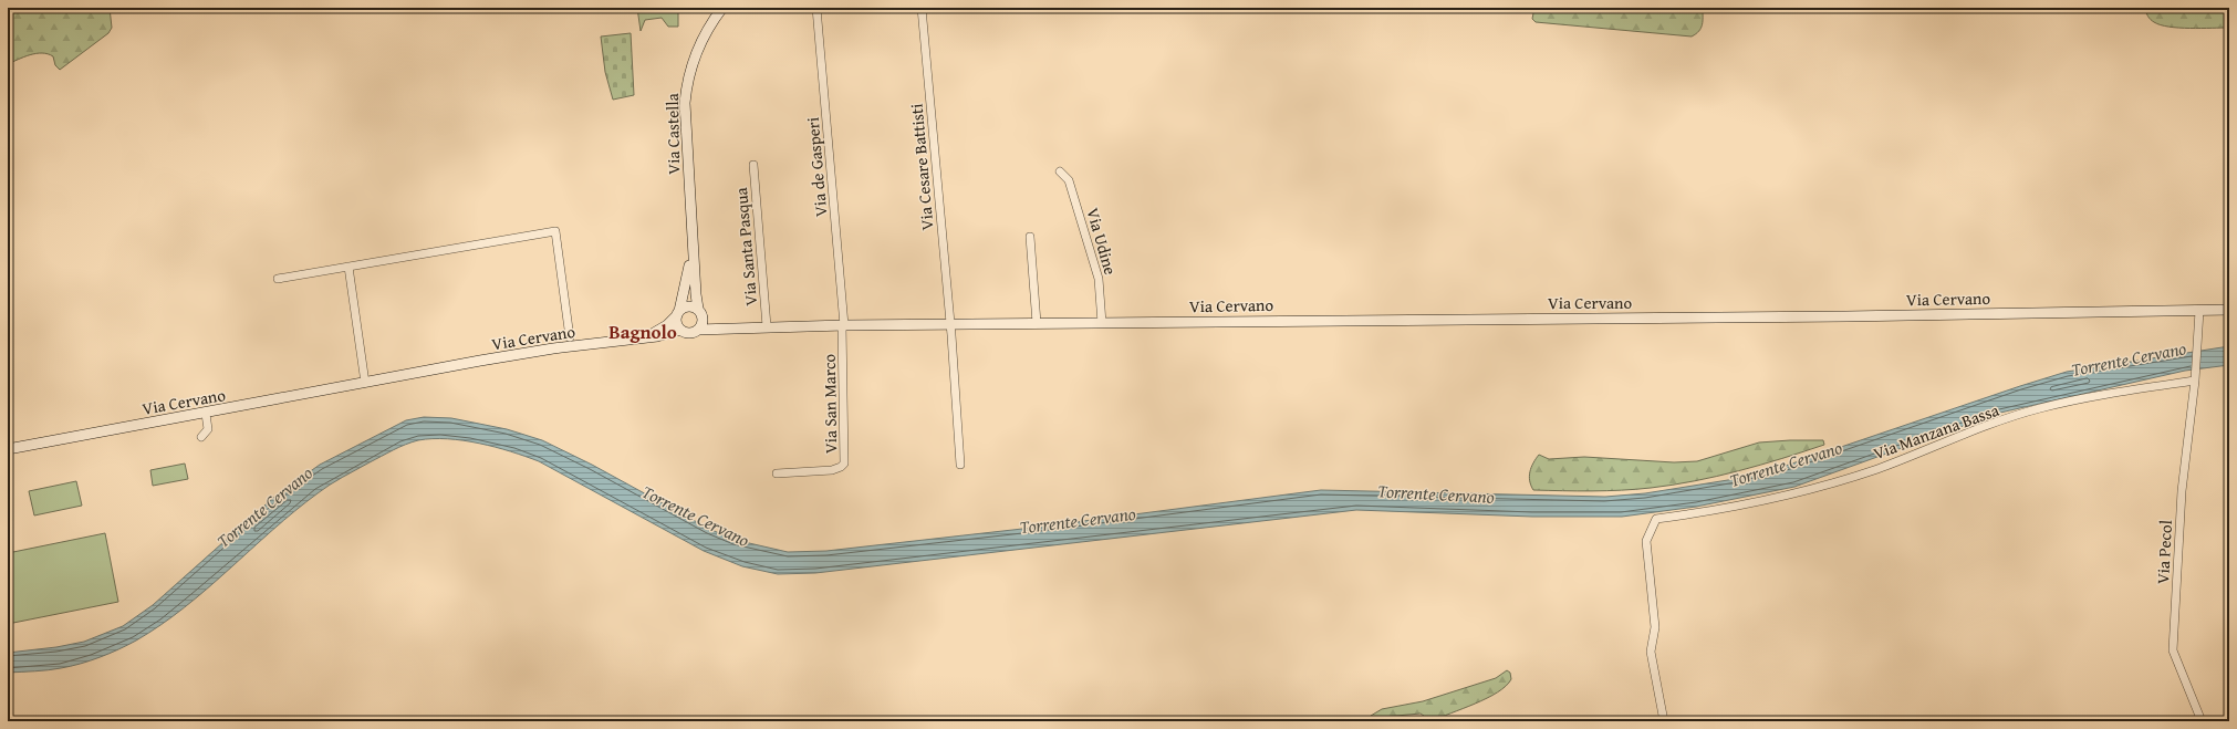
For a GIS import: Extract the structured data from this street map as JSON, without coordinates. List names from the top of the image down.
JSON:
{
  "streets": {
    "main road": ["Via Castella", "Via Cervano"],
    "street": [
      "Via de Gasperi",
      "Via Cesare Battisti",
      "Via Udine",
      "Via Santa Pasqua",
      "Via San Marco",
      "Via Manzana Bassa",
      "Via Pecol"
    ]
  },
  "crossings": [
    ["Via de Gasperi", "Via Cervano"],
    ["Via de Gasperi", "Via San Marco"],
    ["Via Cesare Battisti", "Via Cervano"],
    ["Via Udine", "Via Cervano"],
    ["Via Santa Pasqua", "Via Cervano"],
    ["Via Cervano", "Via San Marco"],
    ["Via Cervano", "Via Pecol"],
    ["Via Manzana Bassa", "Via Pecol"]
  ],
  "districts": ["Bagnolo"],
  "water": ["Torrente Cervano"]
}
